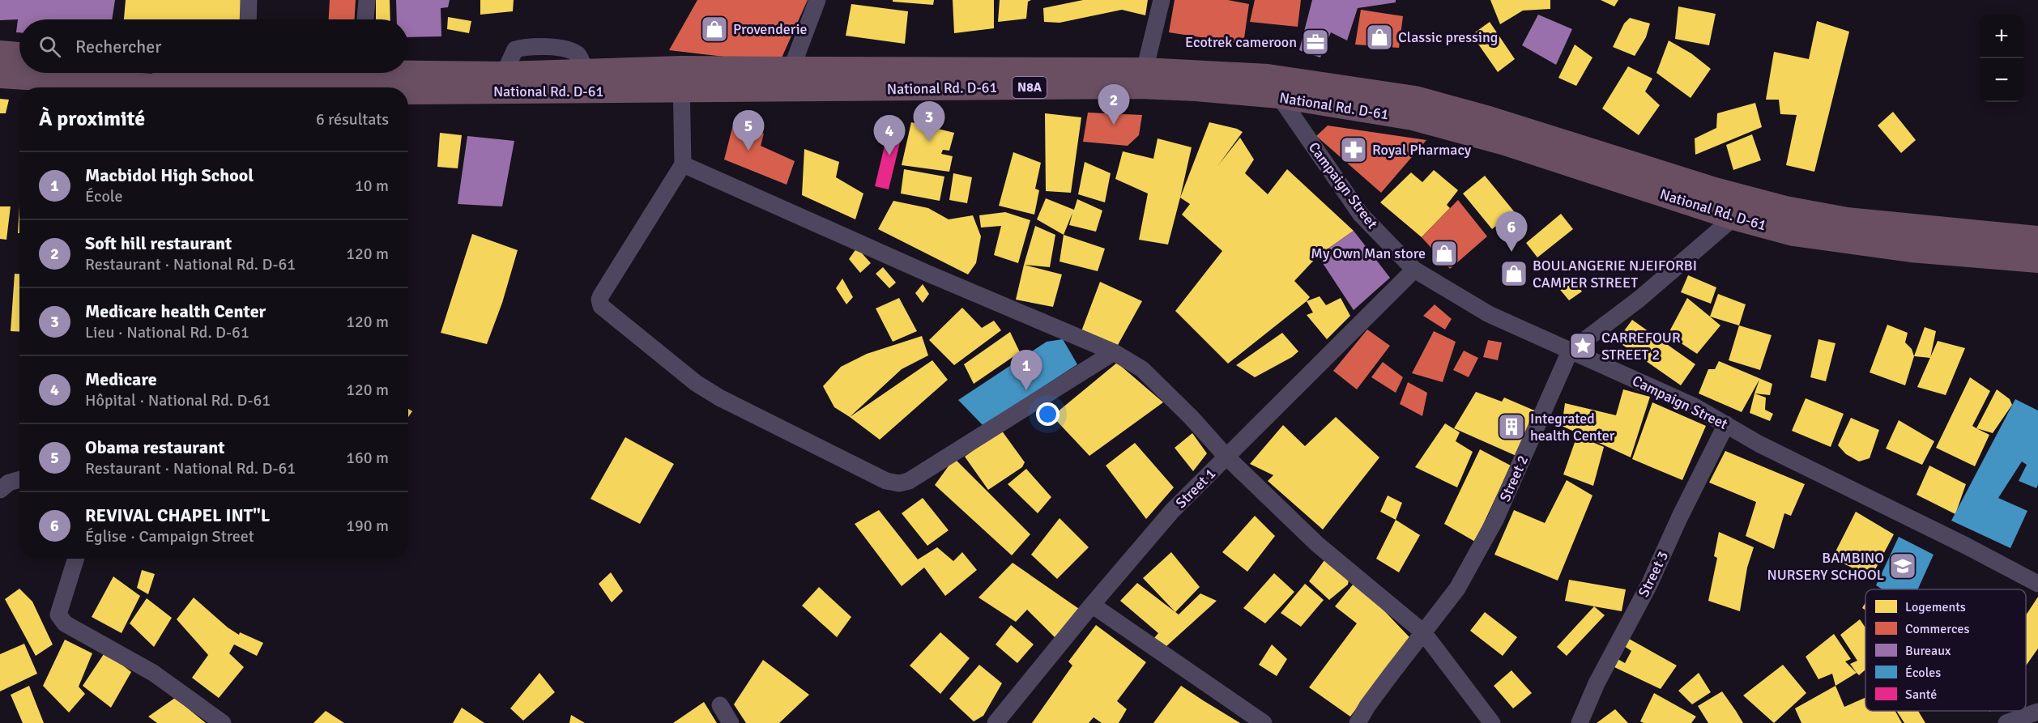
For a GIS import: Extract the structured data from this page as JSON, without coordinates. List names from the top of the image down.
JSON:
{
  "streets": {
    "highway": ["N8A", "National Rd. D-61"],
    "street": [
      "Campaign Street",
      "Street 2",
      "Street 1",
      "Street 3"
    ]
  },
  "crossings": [
    ["National Rd. D-61", "Campaign Street"],
    ["National Rd. D-61", "Street 2"],
    ["Campaign Street", "Street 2"],
    ["Campaign Street", "Street 1"],
    ["Campaign Street", "Street 3"]
  ],
  "places": {
    "shop": [
      "Provenderie",
      "Classic pressing",
      "My Own Man store",
      "BOULANGERIE NJEIFORBI CAMPER STREET"
    ],
    "office": ["Ecotrek cameroon"],
    "pharmacy": ["Royal Pharmacy"],
    "place": ["CARREFOUR STREET 2"],
    "building": ["Integrated health Center"],
    "school or university": ["BAMBINO NURSERY SCHOOL"]
  },
  "legend": [
    "Logements",
    "Commerces",
    "Bureaux",
    "Écoles",
    "Santé"
  ],
  "page": {
    "map_buttons": ["+", "−"],
    "search": "Rechercher",
    "pins": [
      "2",
      "3",
      "5",
      "4",
      "6",
      "1"
    ],
    "heading": ["À proximité", "6 résultats"],
    "list": [
      {
        "mark": "1",
        "name": "Macbidol High School",
        "note": "École",
        "value": "10 m"
      },
      {
        "mark": "2",
        "name": "Soft hill restaurant",
        "note": "Restaurant · National Rd. D-61",
        "value": "120 m"
      },
      {
        "mark": "3",
        "name": "Medicare health Center",
        "note": "Lieu · National Rd. D-61",
        "value": "120 m"
      },
      {
        "mark": "4",
        "name": "Medicare",
        "note": "Hôpital · National Rd. D-61",
        "value": "120 m"
      },
      {
        "mark": "5",
        "name": "Obama restaurant",
        "note": "Restaurant · National Rd. D-61",
        "value": "160 m"
      },
      {
        "mark": "6",
        "name": "REVIVAL CHAPEL INT\"L",
        "note": "Église · Campaign Street",
        "value": "190 m"
      }
    ]
  }
}
